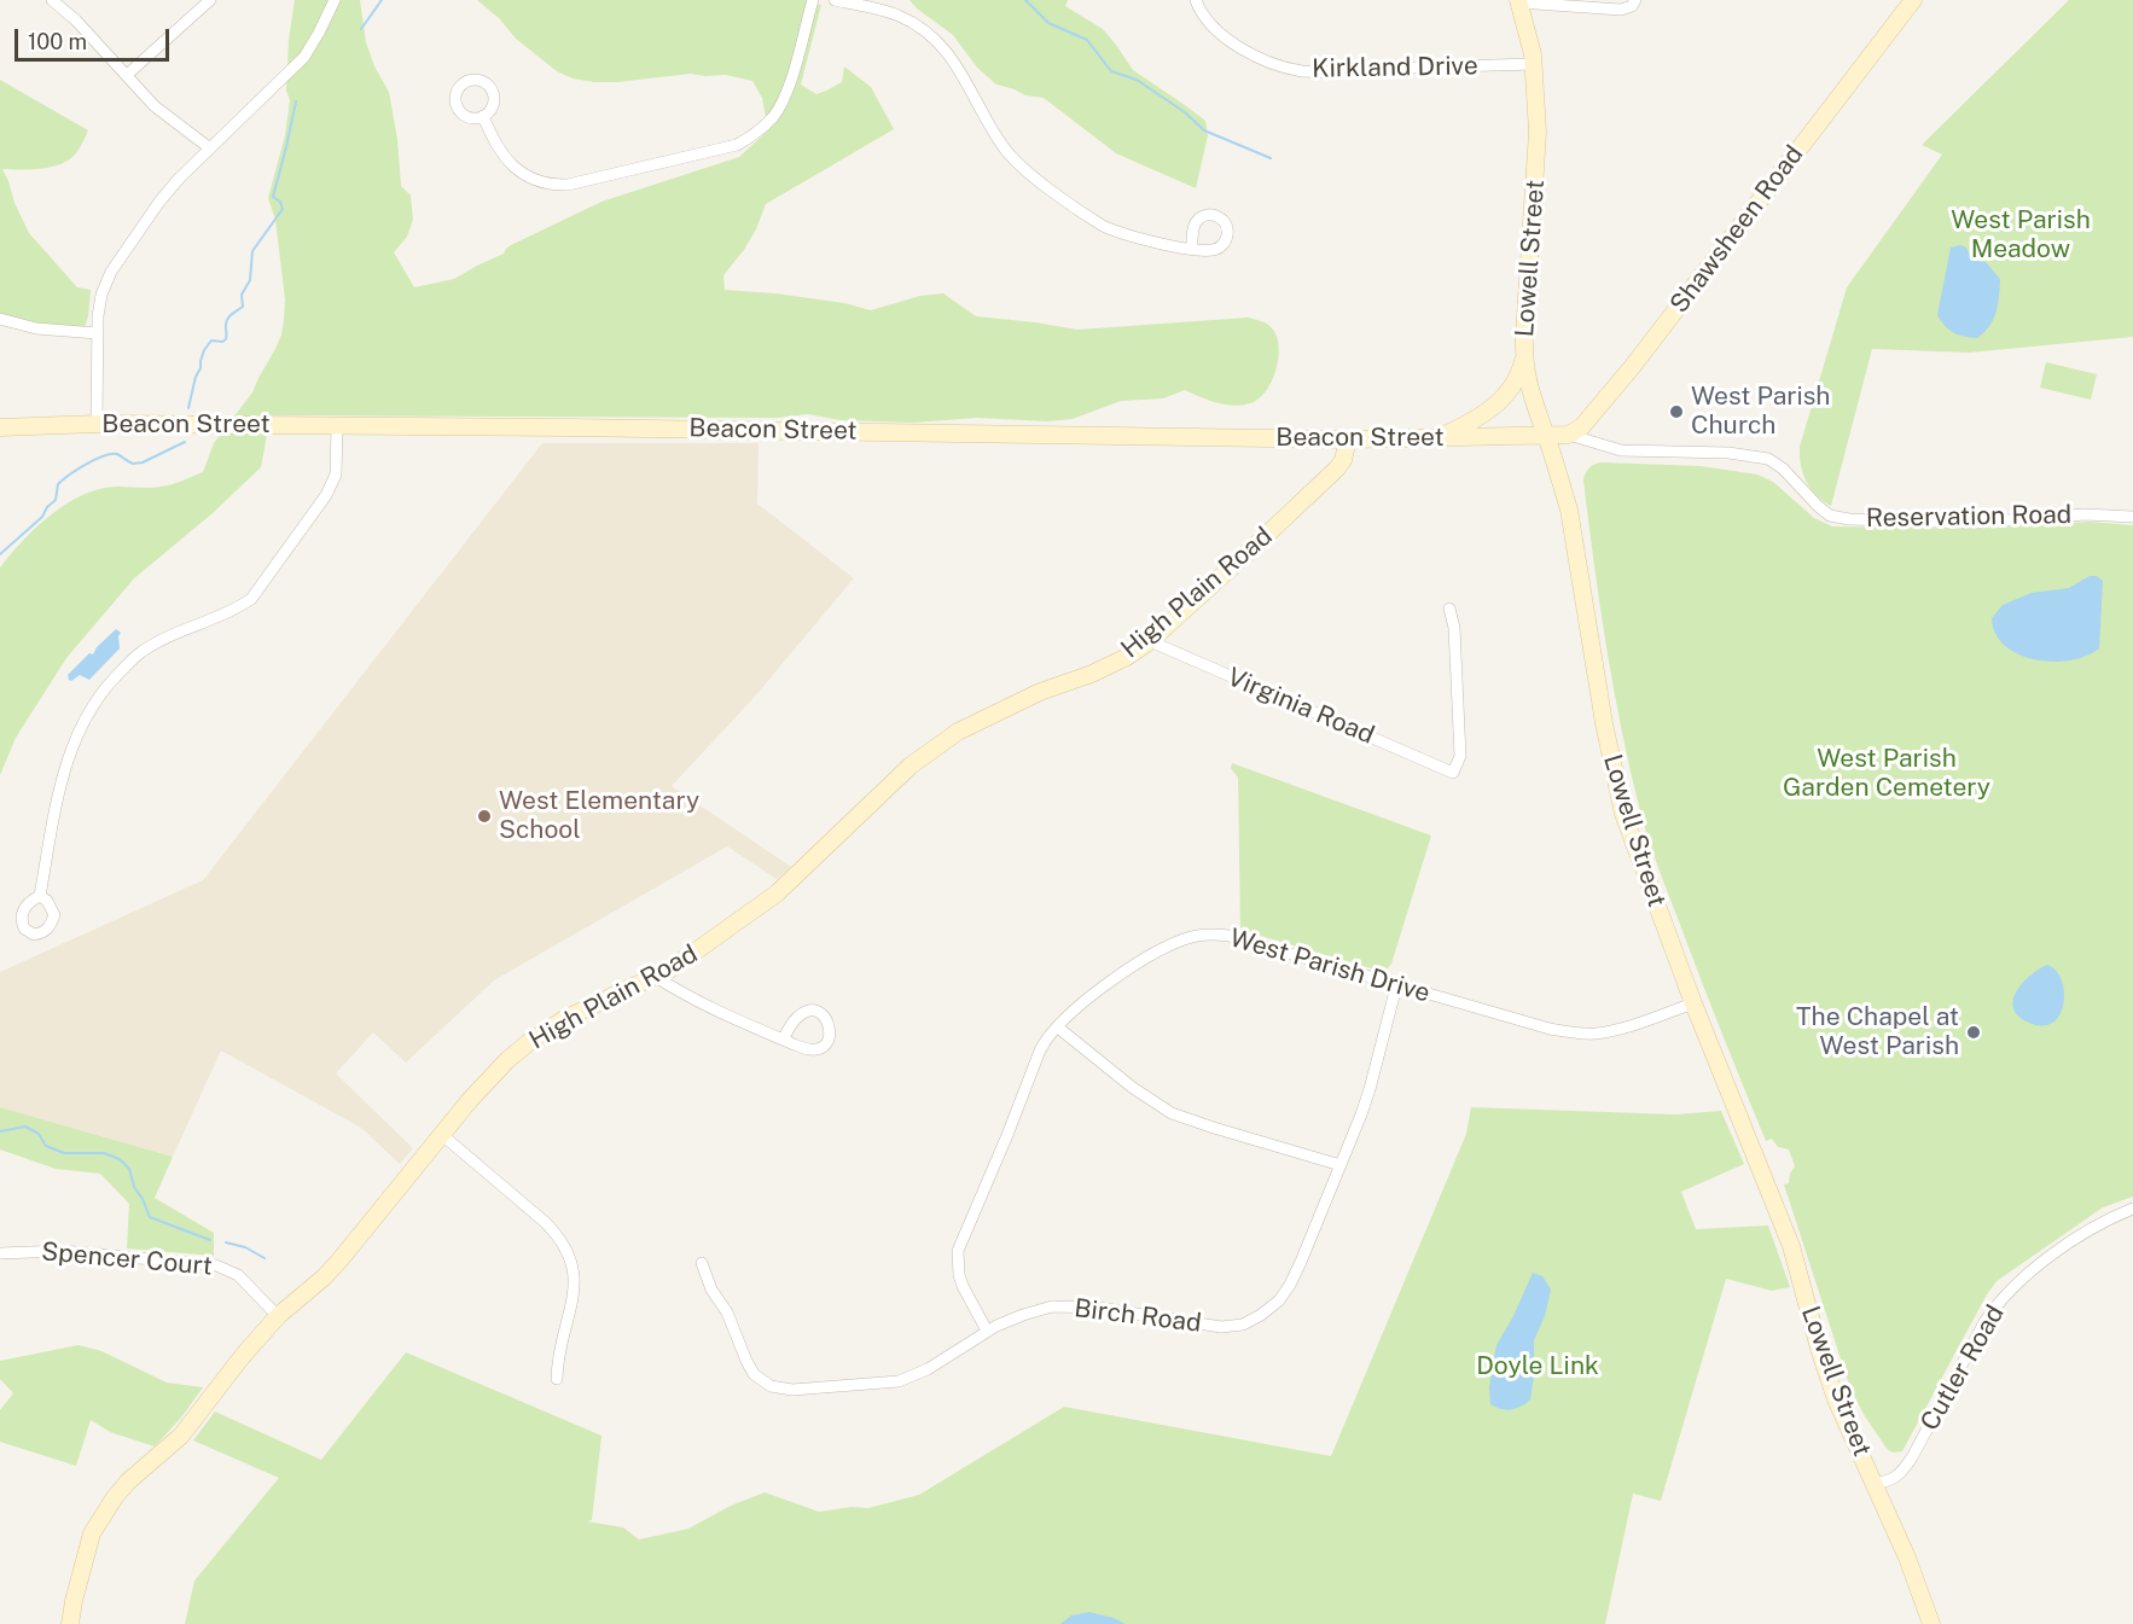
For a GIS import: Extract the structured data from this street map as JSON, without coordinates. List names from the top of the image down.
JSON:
{
  "streets": {
    "main road": [
      "Shawsheen Road",
      "Lowell Street",
      "Beacon Street",
      "High Plain Road"
    ],
    "street": [
      "Kirkland Drive",
      "Reservation Road",
      "Virginia Road",
      "West Parish Drive",
      "Spencer Court",
      "Birch Road",
      "Cutler Road"
    ]
  },
  "crossings": [
    ["Kirkland Drive", "Lowell Street"],
    ["Shawsheen Road", "Reservation Road"],
    ["Lowell Street", "Beacon Street"],
    ["Lowell Street", "West Parish Drive"],
    ["Lowell Street", "Cutler Road"],
    ["Beacon Street", "High Plain Road"],
    ["High Plain Road", "Virginia Road"],
    ["High Plain Road", "Spencer Court"],
    ["West Parish Drive", "Birch Road"]
  ],
  "parks": ["West Parish Meadow", "West Parish Garden Cemetery", "Doyle Link"],
  "places": ["West Parish Church", "West Elementary School", "The Chapel at West Parish"],
  "scale_bar": "100 m"
}
